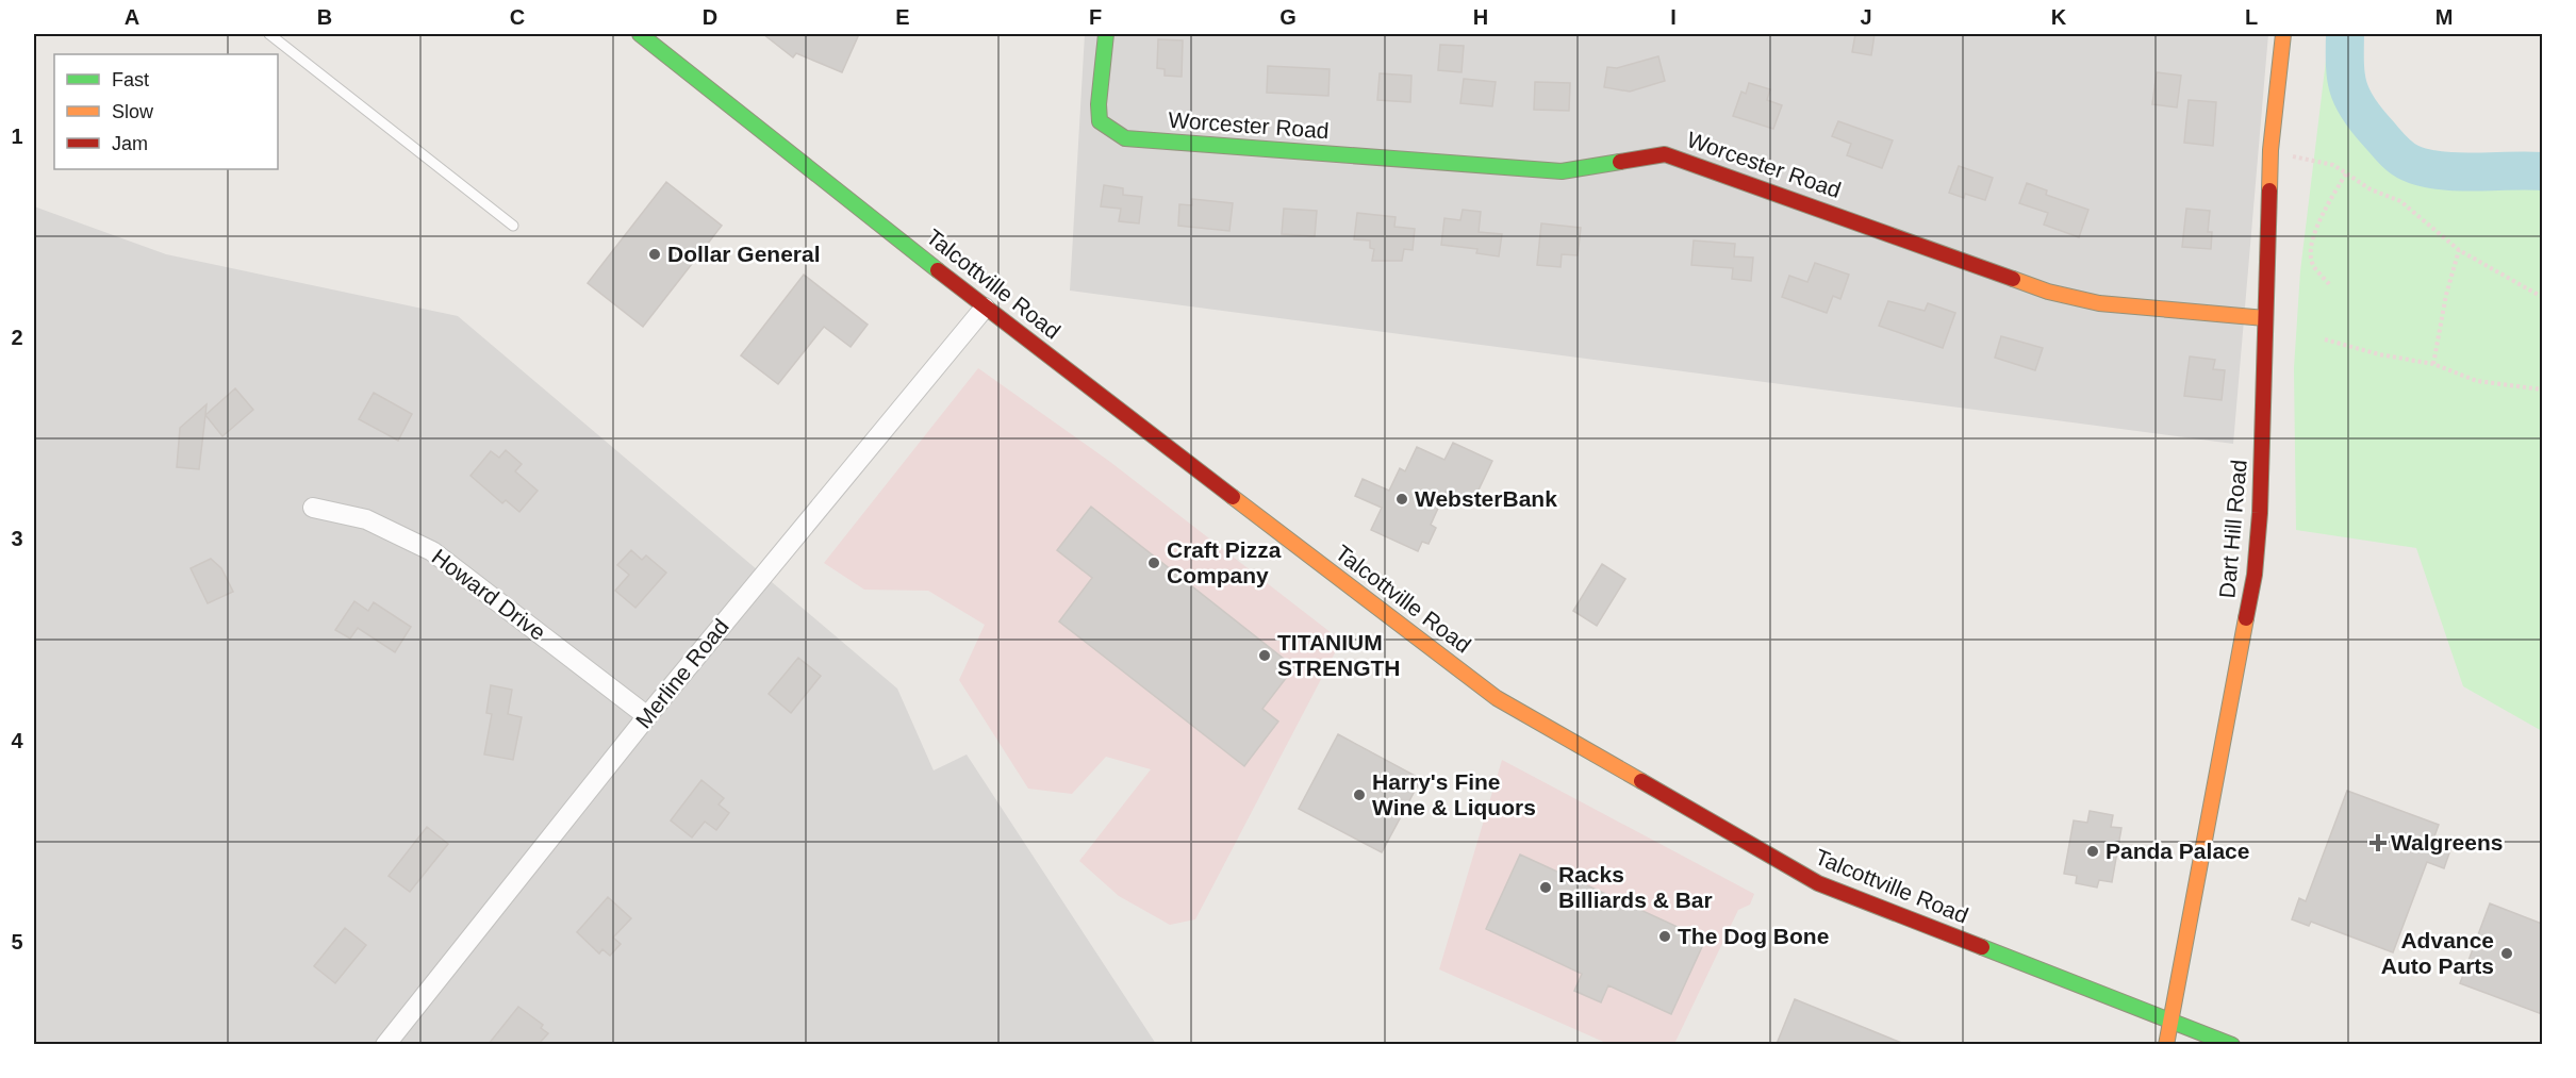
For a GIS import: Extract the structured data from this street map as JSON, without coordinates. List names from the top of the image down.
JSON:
{
  "streets": {
    "main road": ["Worcester Road", "Talcottville Road", "Dart Hill Road"],
    "street": ["Howard Drive", "Merline Road"]
  },
  "crossings": [
    ["Worcester Road", "Dart Hill Road"],
    ["Talcottville Road", "Dart Hill Road"],
    ["Talcottville Road", "Merline Road"],
    ["Howard Drive", "Merline Road"]
  ],
  "places": {
    "other": [
      "Dollar General",
      "WebsterBank",
      "Craft Pizza Company",
      "TITANIUM STRENGTH",
      "Harry's Fine Wine & Liquors",
      "Panda Palace",
      "Racks Billiards & Bar",
      "The Dog Bone",
      "Advance Auto Parts"
    ],
    "health": ["Walgreens"]
  },
  "legend": ["Fast", "Slow", "Jam"],
  "grid": {
    "columns": [
      "A",
      "B",
      "C",
      "D",
      "E",
      "F",
      "G",
      "H",
      "I",
      "J",
      "K",
      "L",
      "M"
    ],
    "rows": [
      "1",
      "2",
      "3",
      "4",
      "5"
    ]
  }
}
